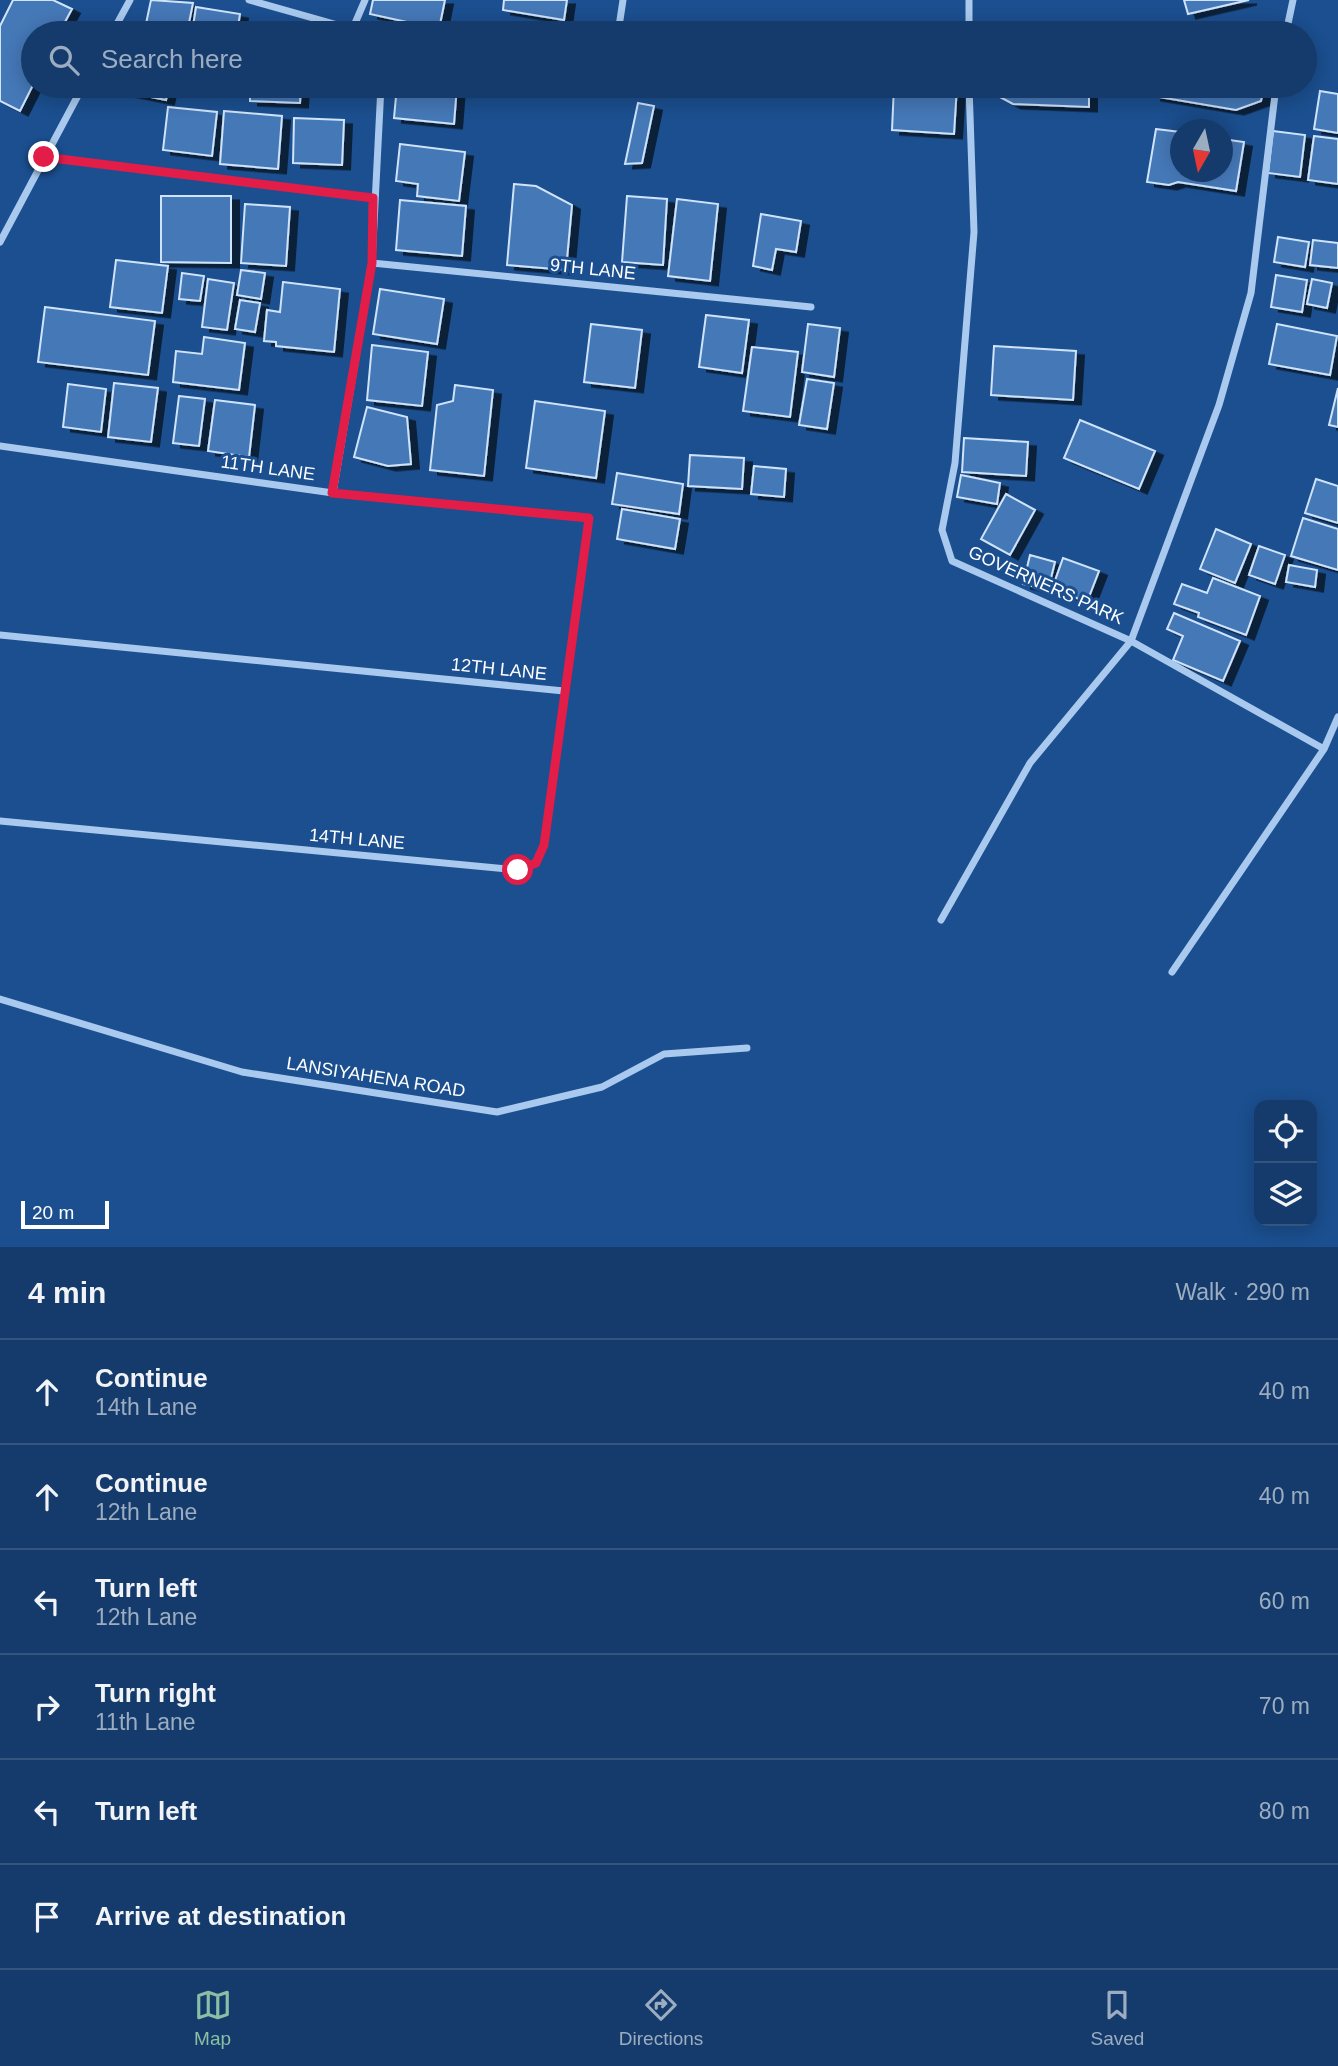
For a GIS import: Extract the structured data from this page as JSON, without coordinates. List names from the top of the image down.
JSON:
{
  "streets": {
    "street": [
      "9TH LANE",
      "11TH LANE",
      "GOVERNERS PARK",
      "12TH LANE",
      "14TH LANE",
      "LANSIYAHENA ROAD"
    ]
  },
  "crossings": [
    ["9TH LANE", "11TH LANE"],
    ["11TH LANE", "12TH LANE"],
    ["12TH LANE", "14TH LANE"]
  ],
  "scale_bar": "20 m",
  "north": "bottom",
  "page": {
    "search": "Search here",
    "scale": "20 m",
    "heading": ["4 min", "Walk · 290 m"],
    "list": [
      ["Continue", "14th Lane", "40 m"],
      ["Continue", "12th Lane", "40 m"],
      ["Turn left", "12th Lane", "60 m"],
      ["Turn right", "11th Lane", "70 m"],
      ["Turn left", "80 m"],
      "Arrive at destination"
    ],
    "nav": ["Map", "Directions", "Saved"]
  }
}
